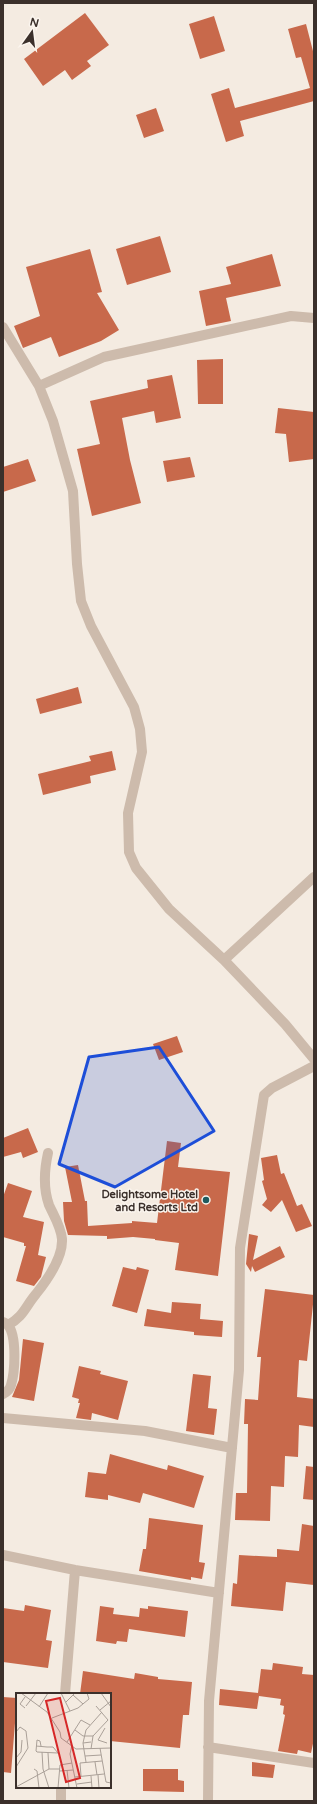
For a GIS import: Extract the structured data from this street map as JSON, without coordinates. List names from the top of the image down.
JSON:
{
  "places": ["Delightsome Hotel and Resorts Ltd"],
  "north": "top"
}
